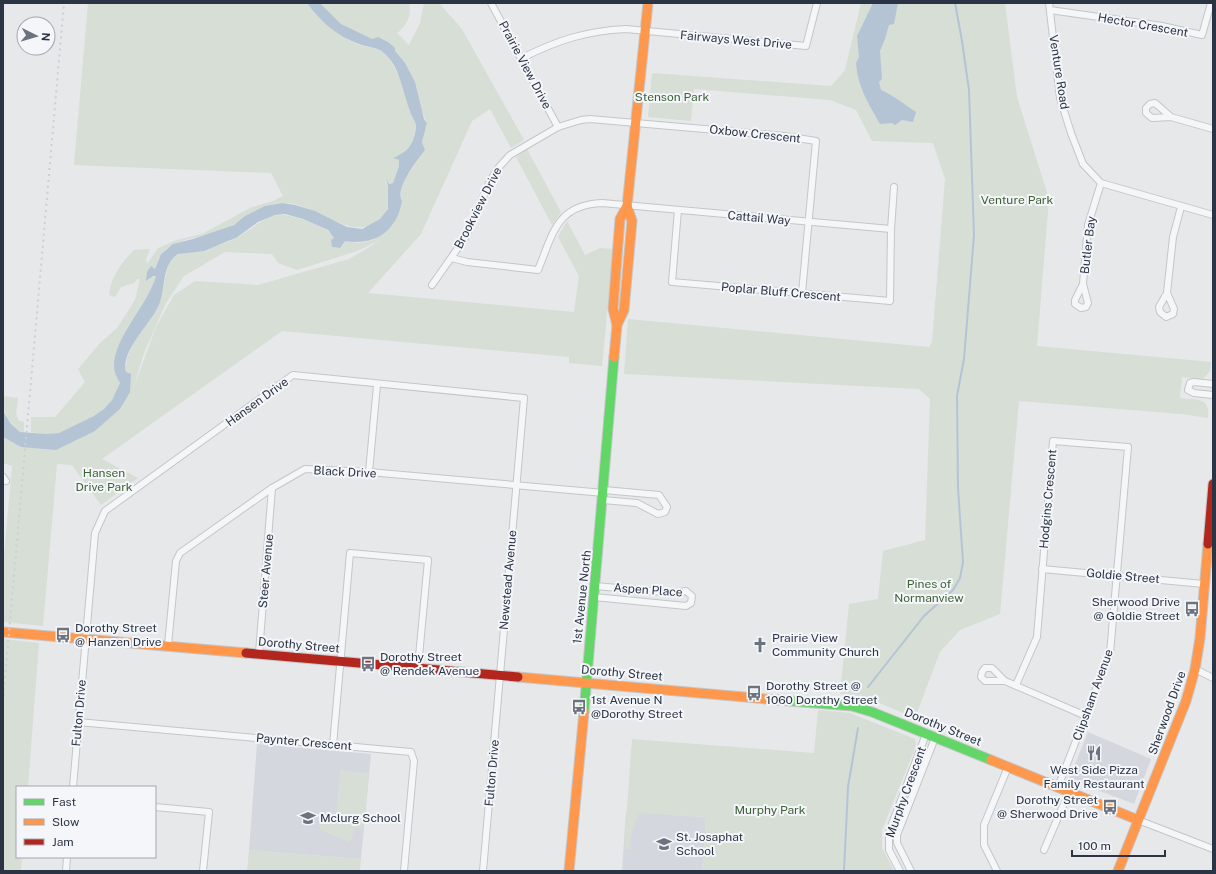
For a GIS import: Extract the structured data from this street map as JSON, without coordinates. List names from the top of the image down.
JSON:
{
  "streets": {
    "street": [
      "Hector Crescent",
      "Fairways West Drive",
      "Prairie View Drive",
      "Venture Road",
      "Oxbow Crescent",
      "Brookview Drive",
      "Cattail Way",
      "Butler Bay",
      "Poplar Bluff Crescent",
      "Hansen Drive",
      "Black Drive",
      "Hodgins Crescent",
      "Steer Avenue",
      "Goldie Street",
      "Newstead Avenue",
      "Aspen Place",
      "1st Avenue North",
      "Dorothy Street",
      "Clipsham Avenue",
      "Fulton Drive",
      "Sherwood Drive",
      "Paynter Crescent",
      "Murphy Crescent"
    ]
  },
  "crossings": [
    ["Hector Crescent", "Venture Road"],
    ["Prairie View Drive", "Brookview Drive"],
    ["Venture Road", "Butler Bay"],
    ["Oxbow Crescent", "Brookview Drive"],
    ["Oxbow Crescent", "Cattail Way"],
    ["Brookview Drive", "Cattail Way"],
    ["Brookview Drive", "1st Avenue North"],
    ["Cattail Way", "Poplar Bluff Crescent"],
    ["Cattail Way", "1st Avenue North"],
    ["Hansen Drive", "Black Drive"],
    ["Hansen Drive", "Newstead Avenue"],
    ["Hansen Drive", "Dorothy Street"],
    ["Hansen Drive", "Fulton Drive"],
    ["Black Drive", "Steer Avenue"],
    ["Black Drive", "Newstead Avenue"],
    ["Black Drive", "1st Avenue North"],
    ["Black Drive", "Dorothy Street"],
    ["Hodgins Crescent", "Goldie Street"],
    ["Hodgins Crescent", "Clipsham Avenue"],
    ["Steer Avenue", "Dorothy Street"],
    ["Goldie Street", "Clipsham Avenue"],
    ["Goldie Street", "Sherwood Drive"],
    ["Newstead Avenue", "Dorothy Street"],
    ["Newstead Avenue", "Fulton Drive"],
    ["Aspen Place", "1st Avenue North"],
    ["1st Avenue North", "Dorothy Street"],
    ["Dorothy Street", "Clipsham Avenue"],
    ["Dorothy Street", "Fulton Drive"],
    ["Dorothy Street", "Sherwood Drive"],
    ["Dorothy Street", "Murphy Crescent"],
    ["Fulton Drive", "Paynter Crescent"]
  ],
  "parks": [
    "Stenson Park",
    "Venture Park",
    "Hansen Drive Park",
    "Pines of Normanview",
    "Murphy Park"
  ],
  "places": {
    "bus stop": [
      "Sherwood Drive @ Goldie Street",
      "Dorothy Street @ Hanzen Drive",
      "Dorothy Street @ Rendek Avenue",
      "Dorothy Street @ 1060 Dorothy Street",
      "1st Avenue N @Dorothy Street",
      "Dorothy Street @ Sherwood Drive"
    ],
    "church": ["Prairie View Community Church"],
    "restaurant": ["West Side Pizza Family Restaurant"],
    "school or university": ["Mclurg School", "St. Josaphat School"]
  },
  "legend": ["Fast", "Slow", "Jam"],
  "scale_bar": "100 m",
  "north": "right"
}
